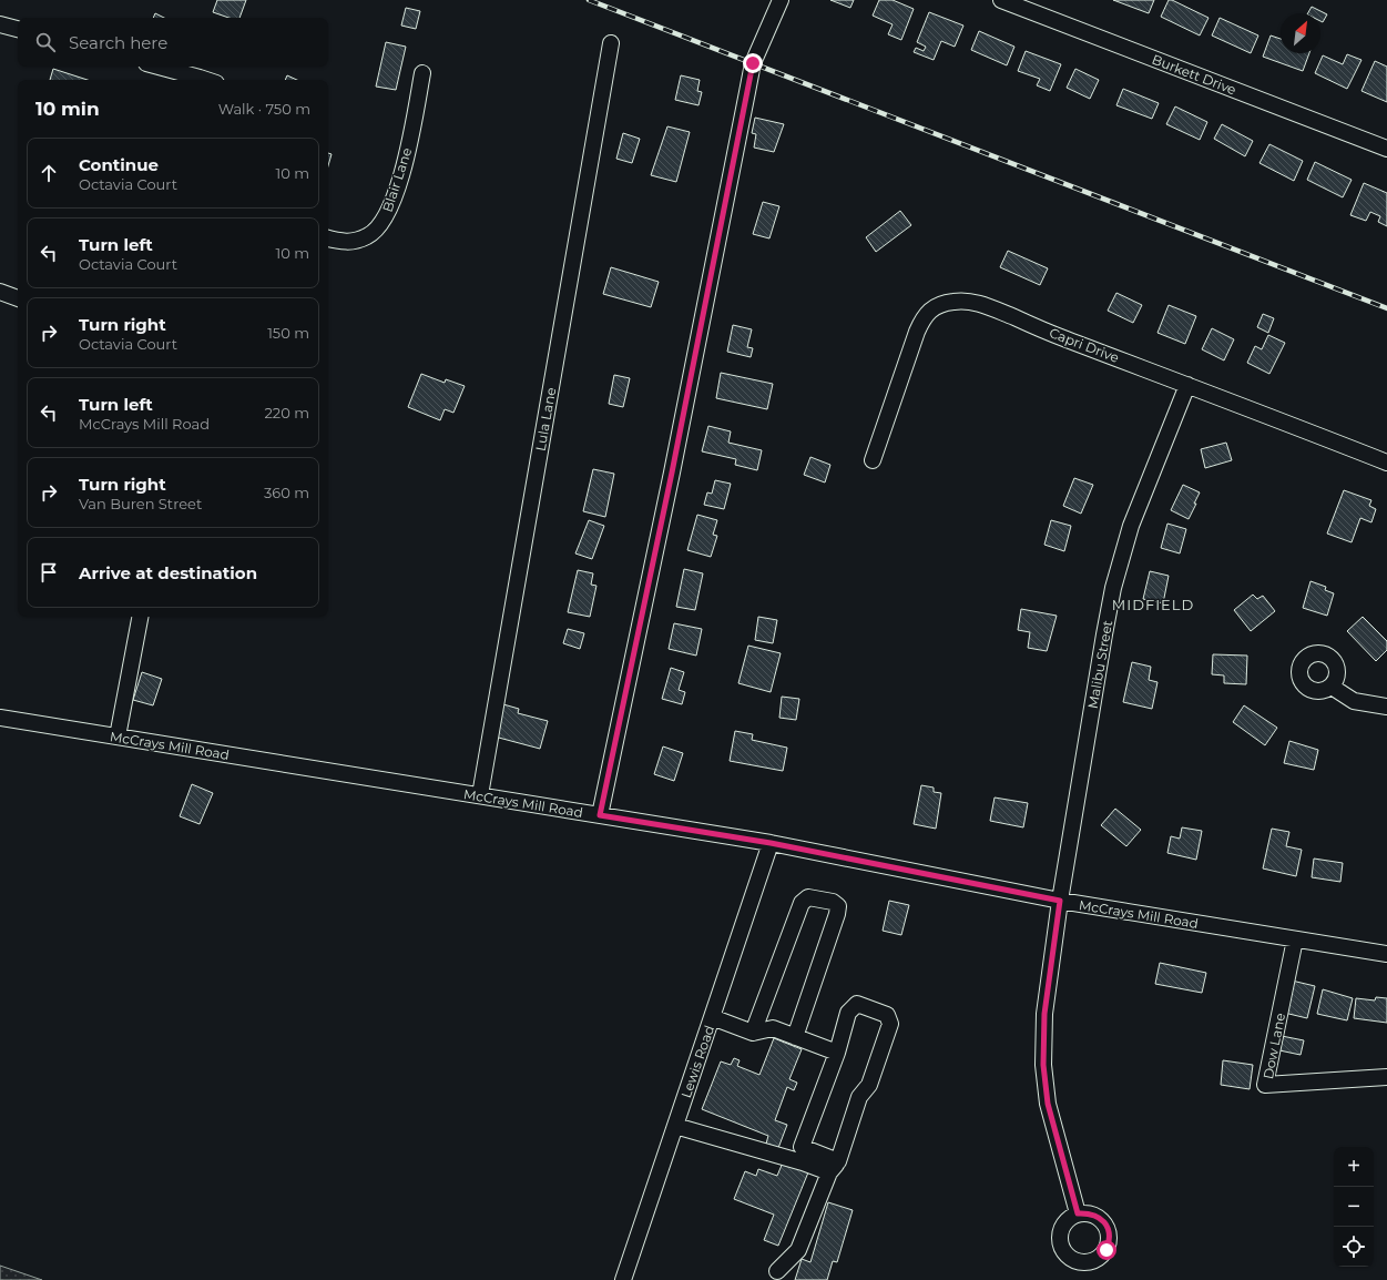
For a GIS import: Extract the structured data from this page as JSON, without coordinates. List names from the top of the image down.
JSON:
{
  "streets": {
    "street": [
      "Burkett Drive",
      "Blair Lane",
      "Capri Drive",
      "Lula Lane",
      "Malibu Street",
      "McCrays Mill Road",
      "Dow Lane",
      "Lewis Road"
    ]
  },
  "crossings": [
    ["Capri Drive", "Malibu Street"],
    ["Lula Lane", "McCrays Mill Road"],
    ["Malibu Street", "McCrays Mill Road"],
    ["McCrays Mill Road", "Dow Lane"],
    ["McCrays Mill Road", "Lewis Road"]
  ],
  "districts": ["MIDFIELD"],
  "north": "top right",
  "page": {
    "search": "Search here",
    "heading": ["10 min", "Walk · 750 m"],
    "list": [
      ["Continue", "Octavia Court", "10 m"],
      ["Turn left", "Octavia Court", "10 m"],
      ["Turn right", "Octavia Court", "150 m"],
      ["Turn left", "McCrays Mill Road", "220 m"],
      ["Turn right", "Van Buren Street", "360 m"],
      "Arrive at destination"
    ],
    "map_buttons": ["+", "−"]
  }
}
